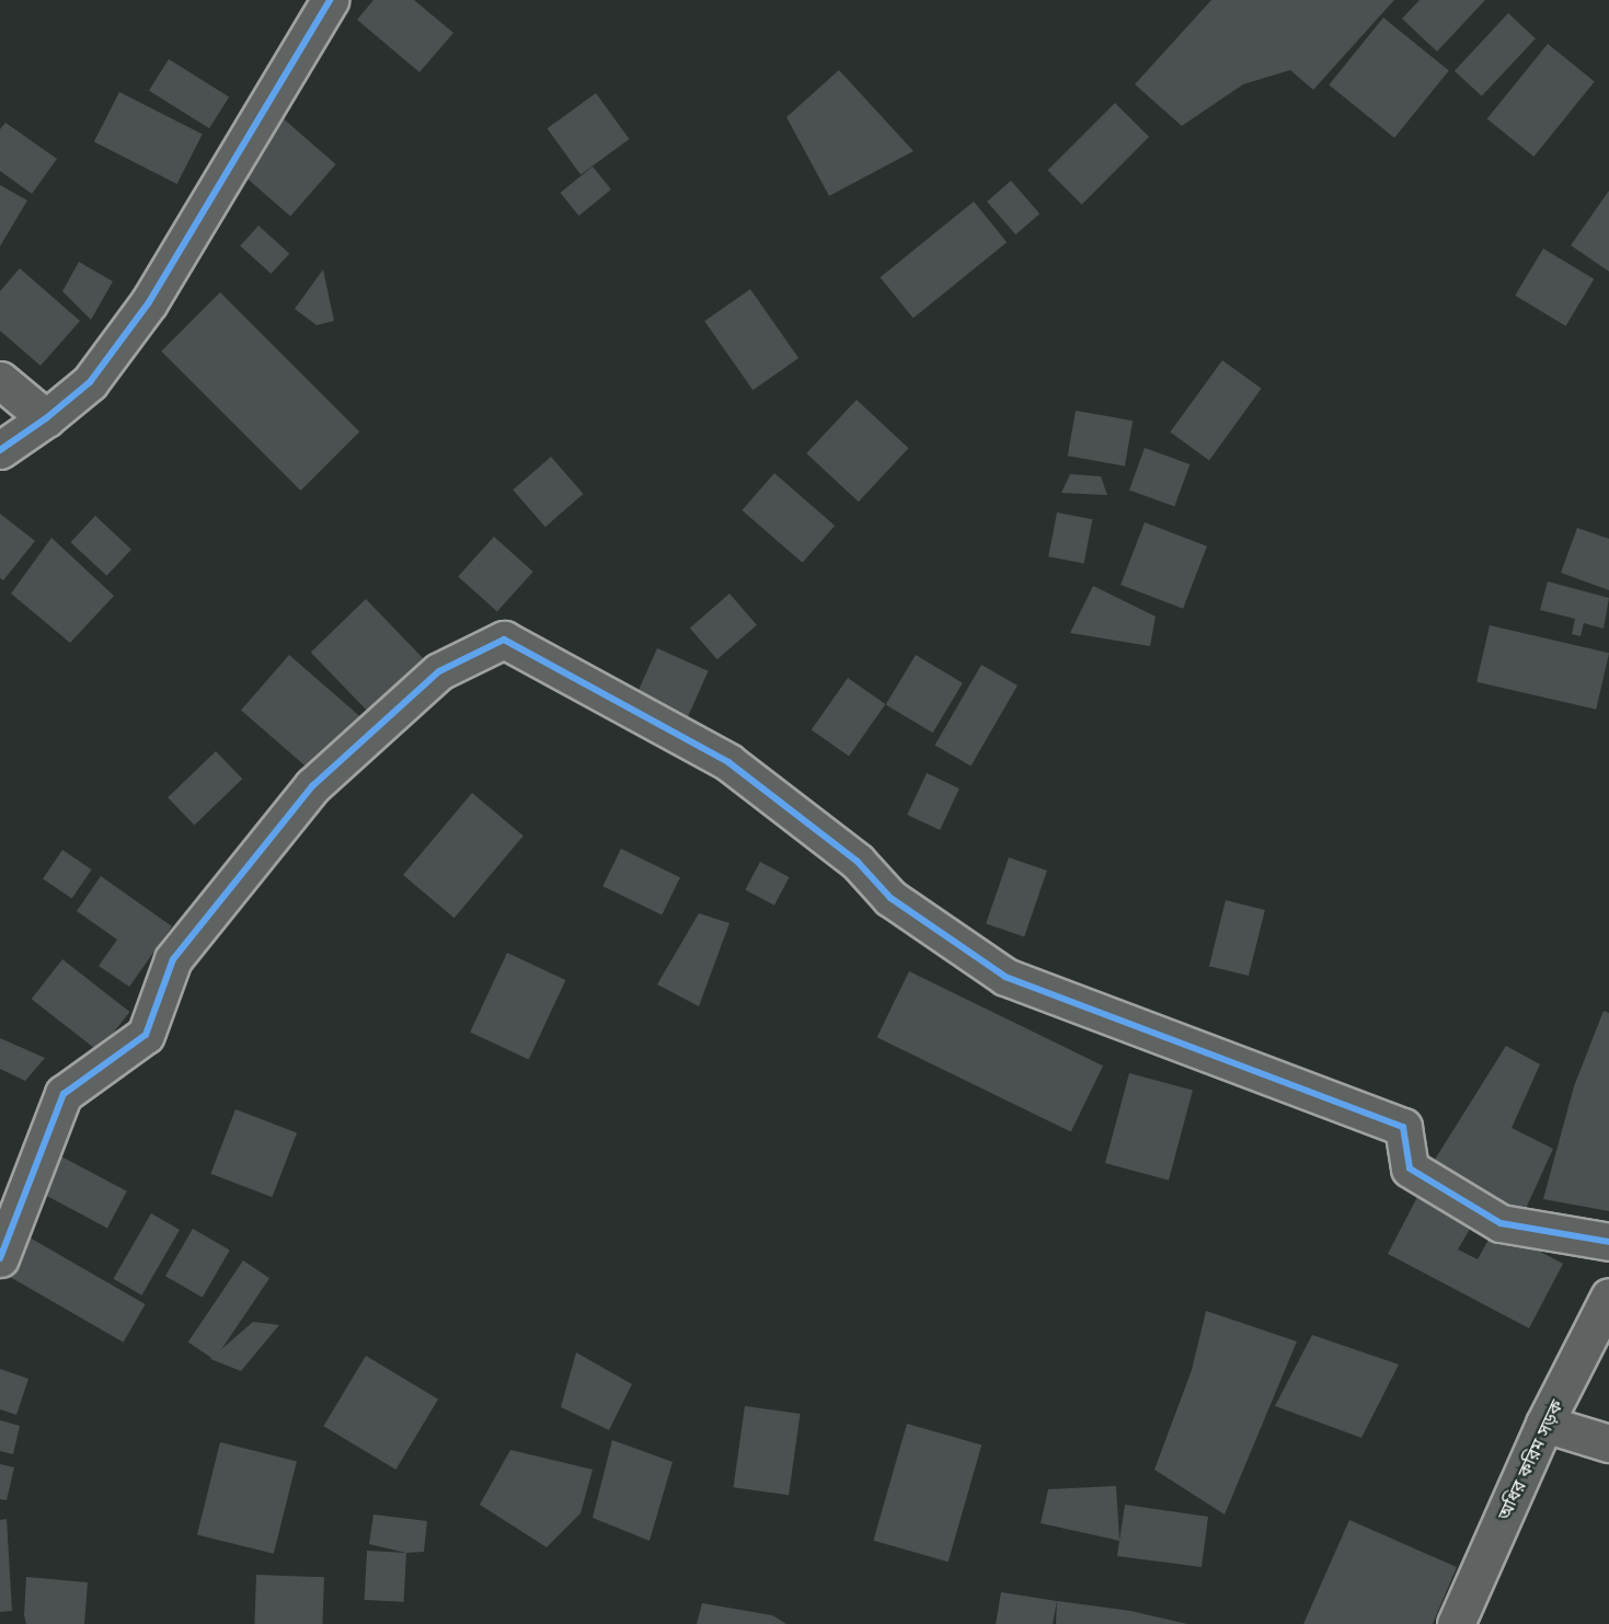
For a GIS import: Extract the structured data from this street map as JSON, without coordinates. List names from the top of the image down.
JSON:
{
  "streets": {
    "street": ["অধির করিম সড়ক"]
  }
}
